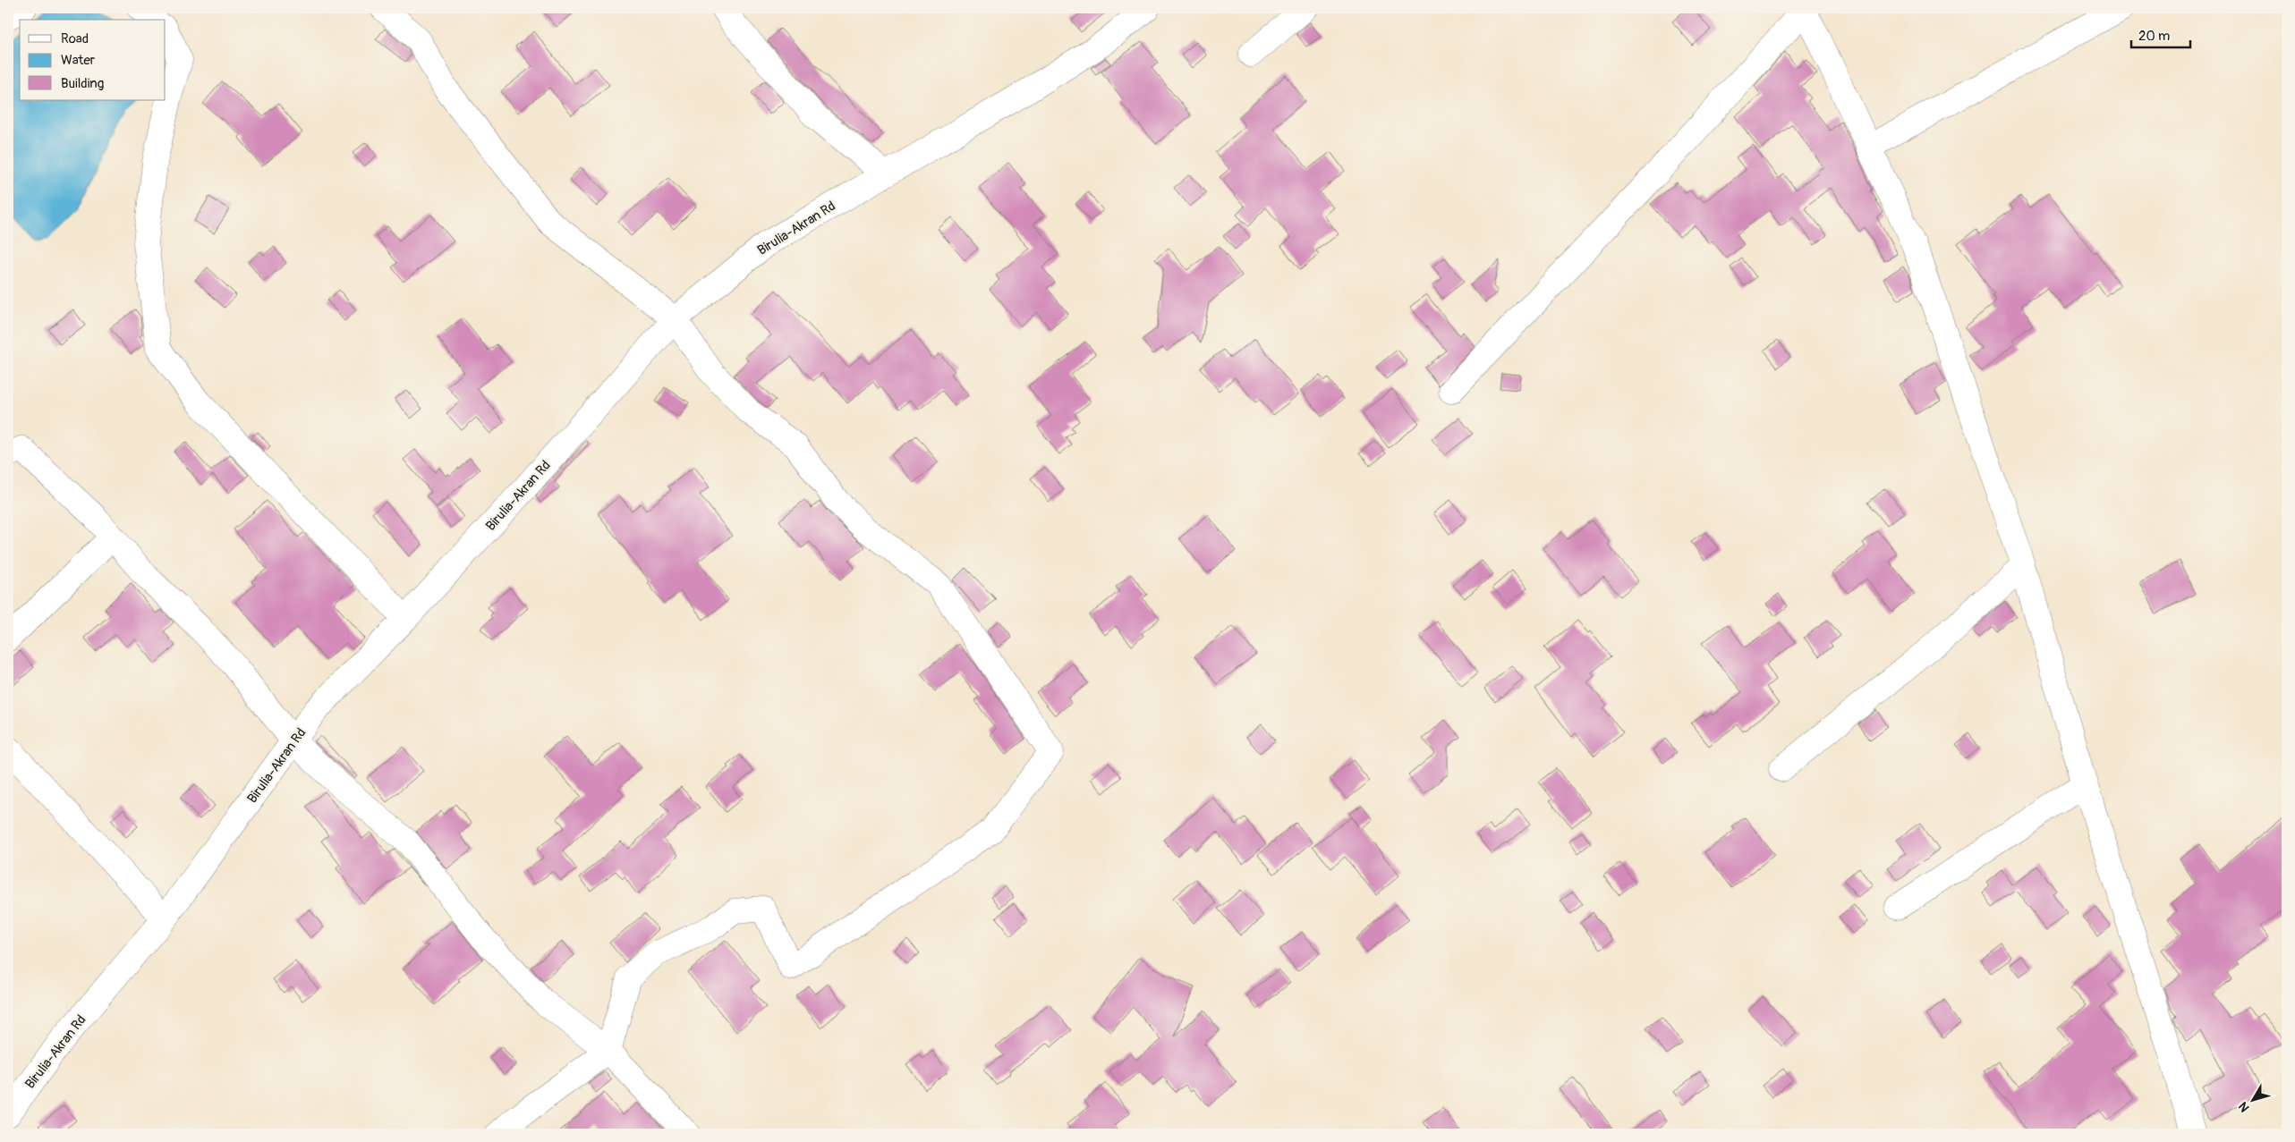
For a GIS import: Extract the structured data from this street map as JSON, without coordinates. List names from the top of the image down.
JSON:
{
  "streets": {
    "street": ["Birulia-Akran Rd"]
  },
  "legend": ["Road", "Water", "Building"],
  "scale_bar": "20 m",
  "north": "bottom left"
}
